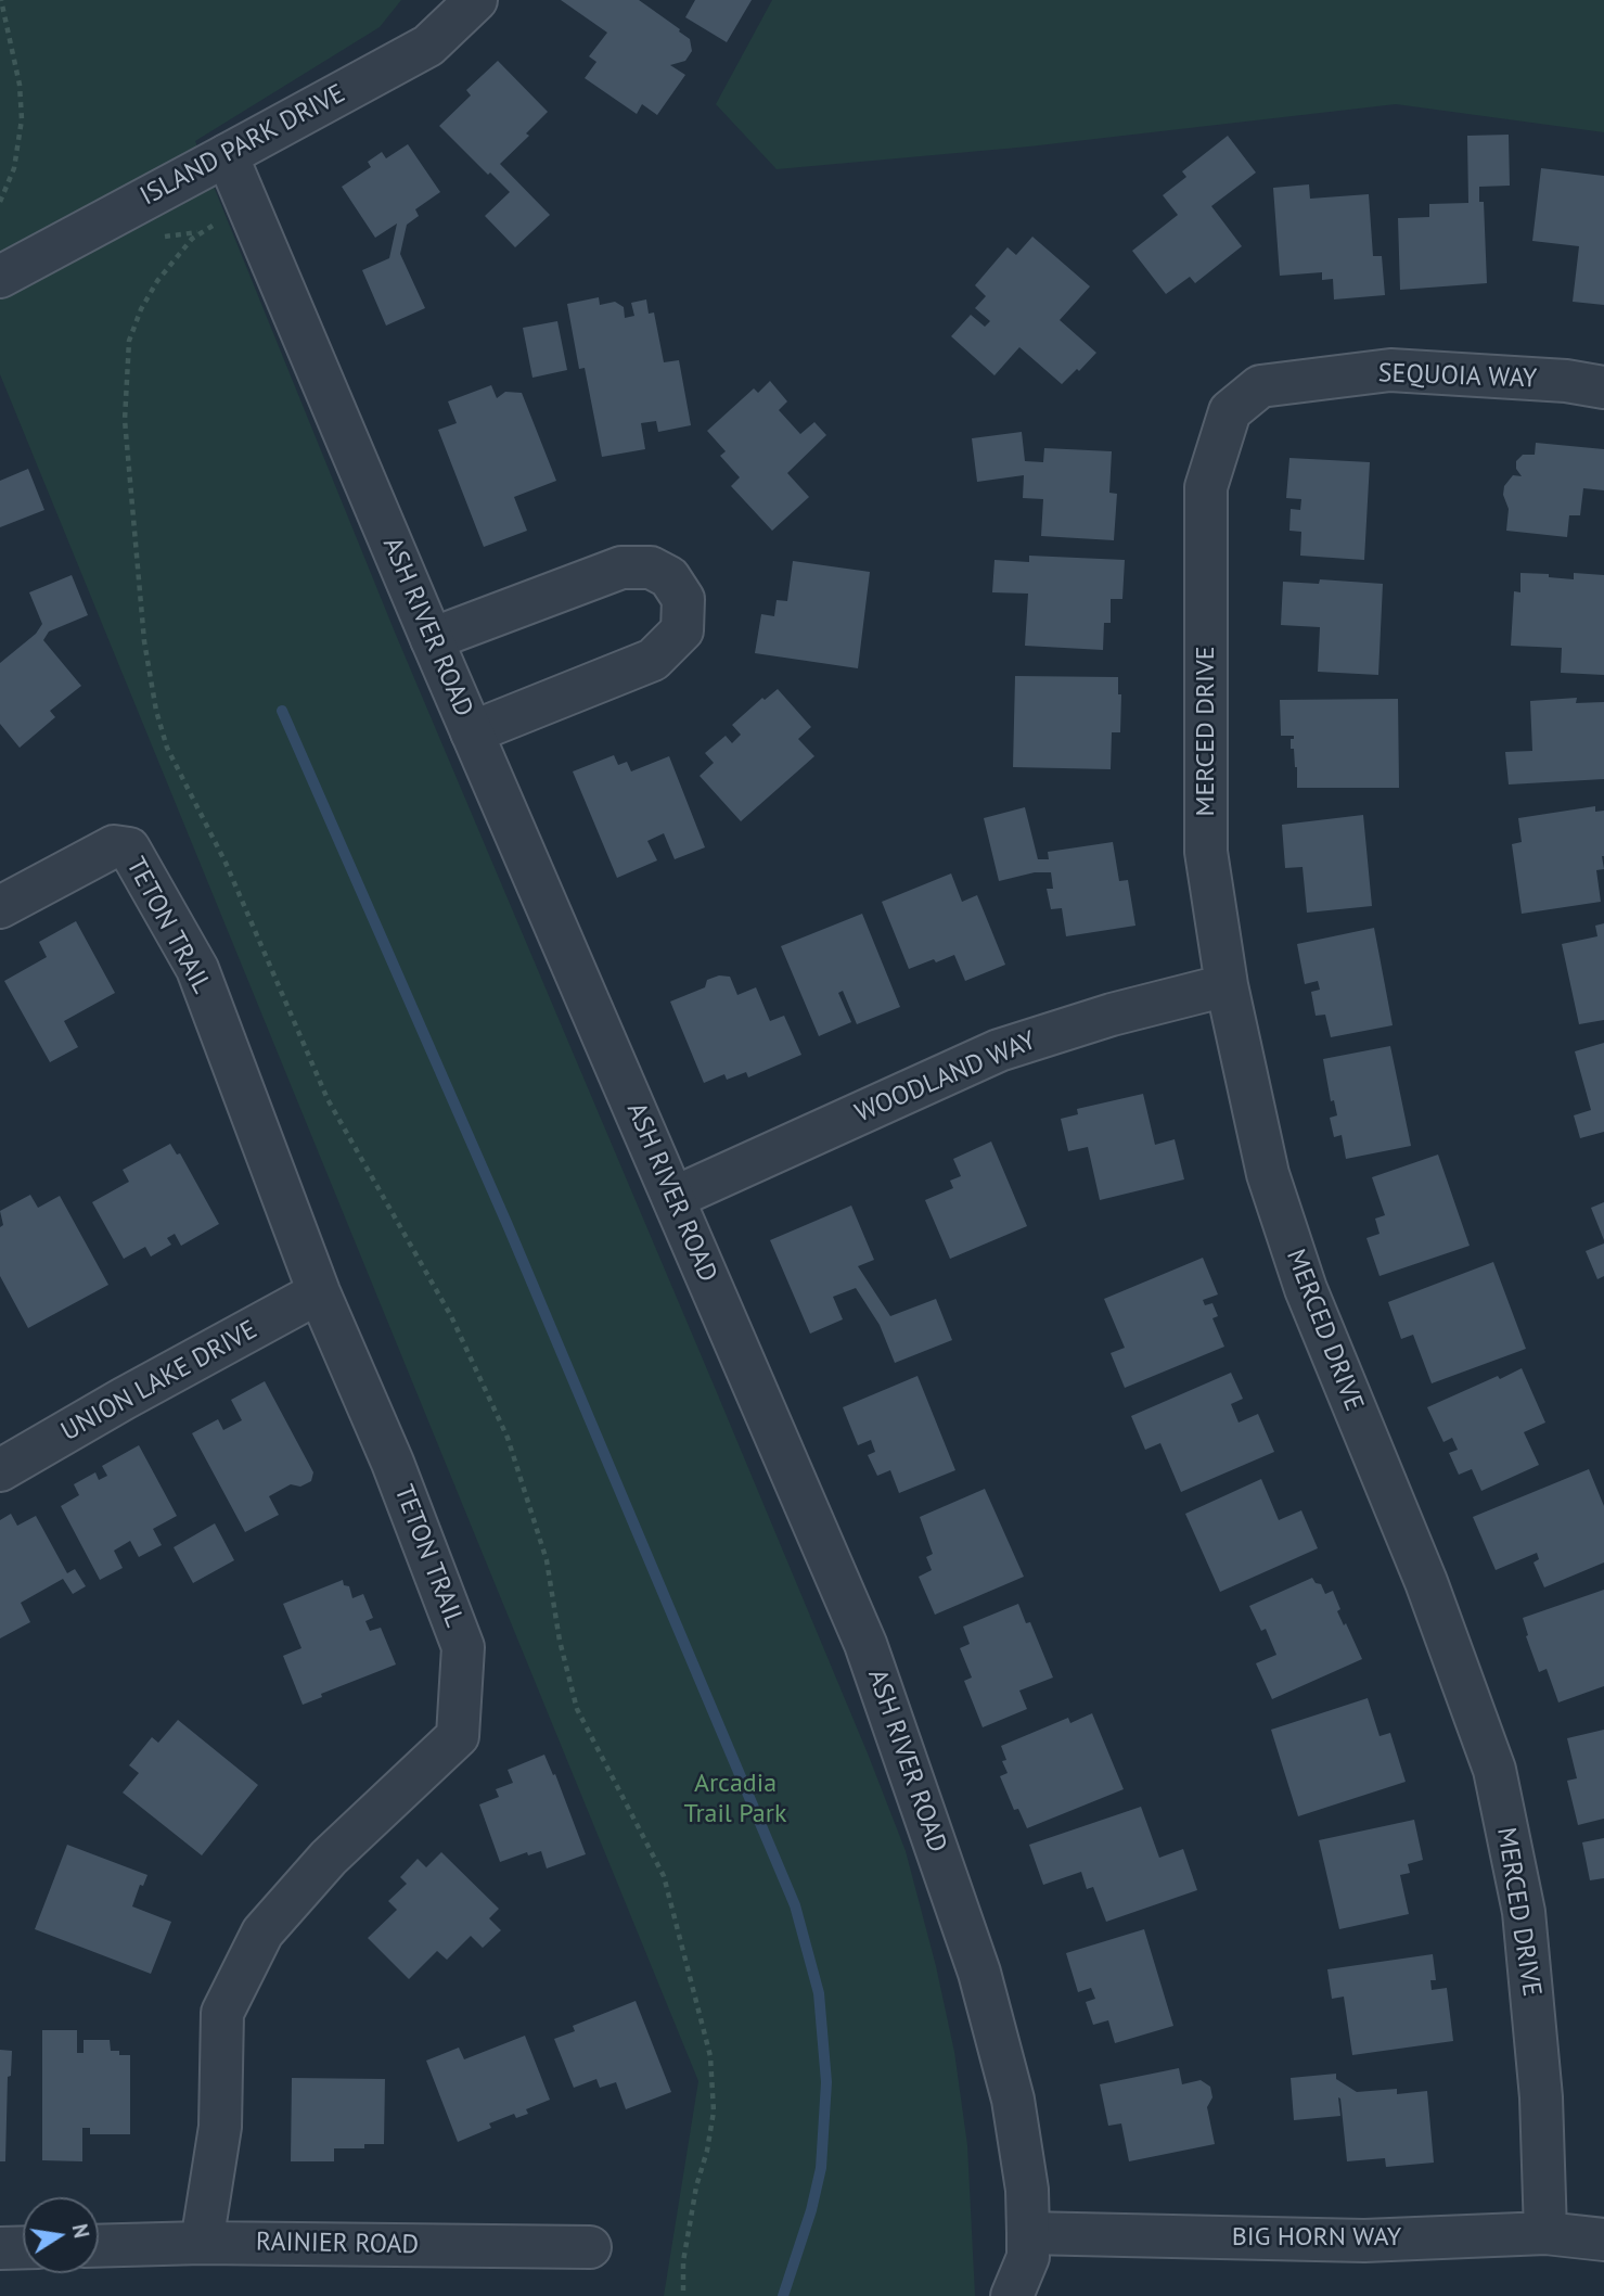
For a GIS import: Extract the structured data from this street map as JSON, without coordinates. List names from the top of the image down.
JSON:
{
  "streets": {
    "street": [
      "ISLAND PARK DRIVE",
      "SEQUOIA WAY",
      "ASH RIVER ROAD",
      "MERCED DRIVE",
      "TETON TRAIL",
      "WOODLAND WAY",
      "UNION LAKE DRIVE",
      "BIG HORN WAY",
      "RAINIER ROAD"
    ]
  },
  "crossings": [
    ["ISLAND PARK DRIVE", "ASH RIVER ROAD"],
    ["SEQUOIA WAY", "MERCED DRIVE"],
    ["ASH RIVER ROAD", "WOODLAND WAY"],
    ["ASH RIVER ROAD", "BIG HORN WAY"],
    ["MERCED DRIVE", "WOODLAND WAY"],
    ["MERCED DRIVE", "BIG HORN WAY"],
    ["TETON TRAIL", "UNION LAKE DRIVE"],
    ["TETON TRAIL", "RAINIER ROAD"]
  ],
  "parks": ["Arcadia Trail Park"],
  "north": "right"
}
